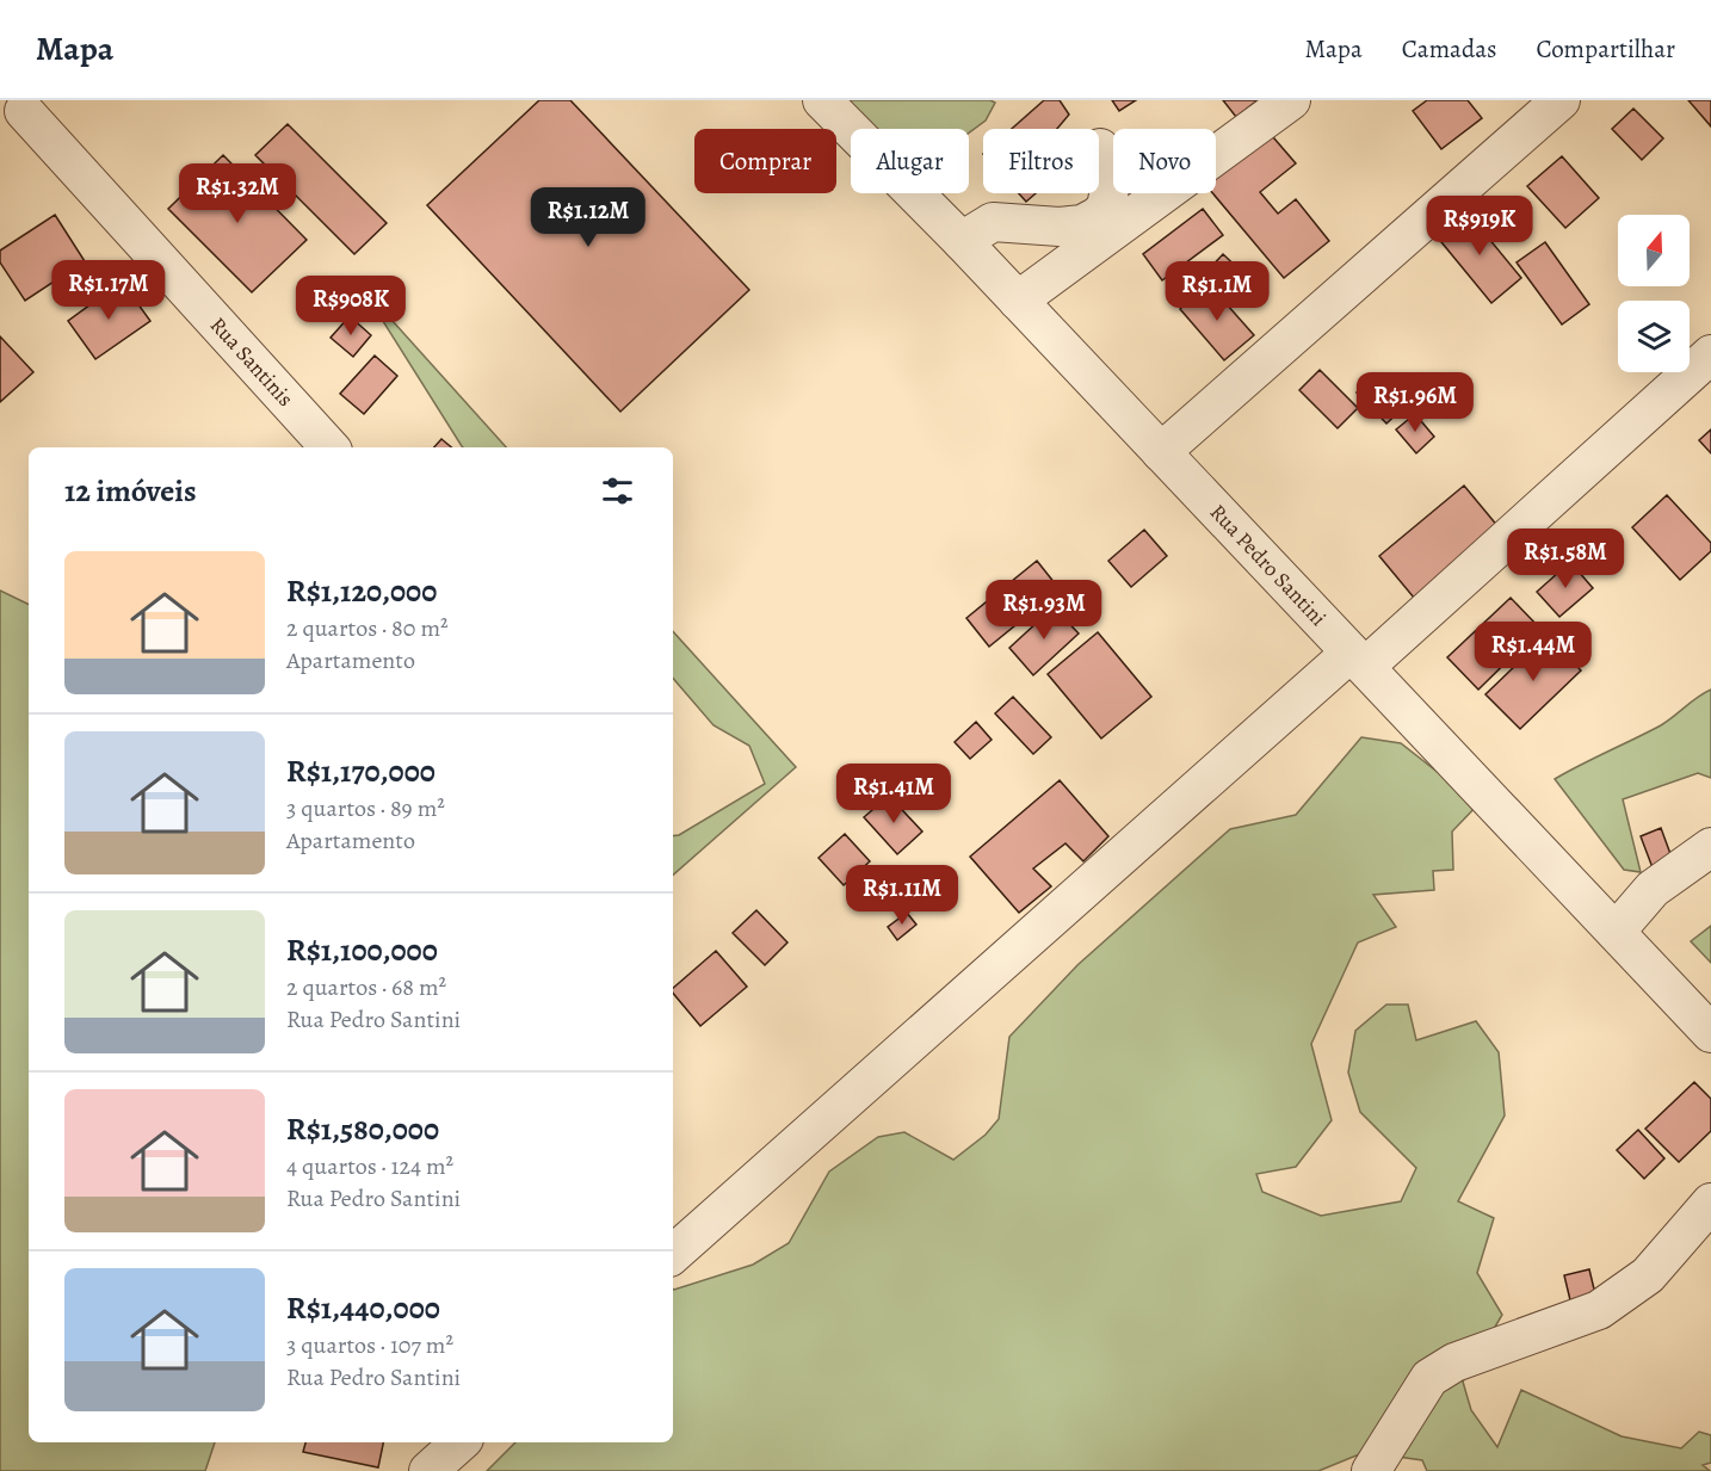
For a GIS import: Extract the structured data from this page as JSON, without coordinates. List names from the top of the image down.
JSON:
{
  "streets": {
    "street": ["Rua Santinis", "Rua Pedro Santini"]
  },
  "north": "top",
  "page": {
    "header": "Mapa",
    "nav": ["Mapa", "Camadas", "Compartilhar"],
    "chip": [
      "Comprar",
      "Alugar",
      "Filtros",
      "Novo"
    ],
    "price": [
      "R$1.32M",
      "R$1.12M",
      "R$919K",
      "R$1.17M",
      "R$1.1M",
      "R$908K",
      "R$1.96M",
      "R$1.58M",
      "R$1.93M",
      "R$1.44M",
      "R$1.41M",
      "R$1.11M"
    ],
    "heading": "12 imóveis",
    "list": [
      {
        "name": "R$1,120,000",
        "note": "2 quartos · 80 m² · Apartamento"
      },
      {
        "name": "R$1,170,000",
        "note": "3 quartos · 89 m² · Apartamento"
      },
      {
        "name": "R$1,100,000",
        "note": "2 quartos · 68 m² · Rua Pedro Santini"
      },
      {
        "name": "R$1,580,000",
        "note": "4 quartos · 124 m² · Rua Pedro Santini"
      },
      {
        "name": "R$1,440,000",
        "note": "3 quartos · 107 m² · Rua Pedro Santini"
      }
    ]
  }
}
